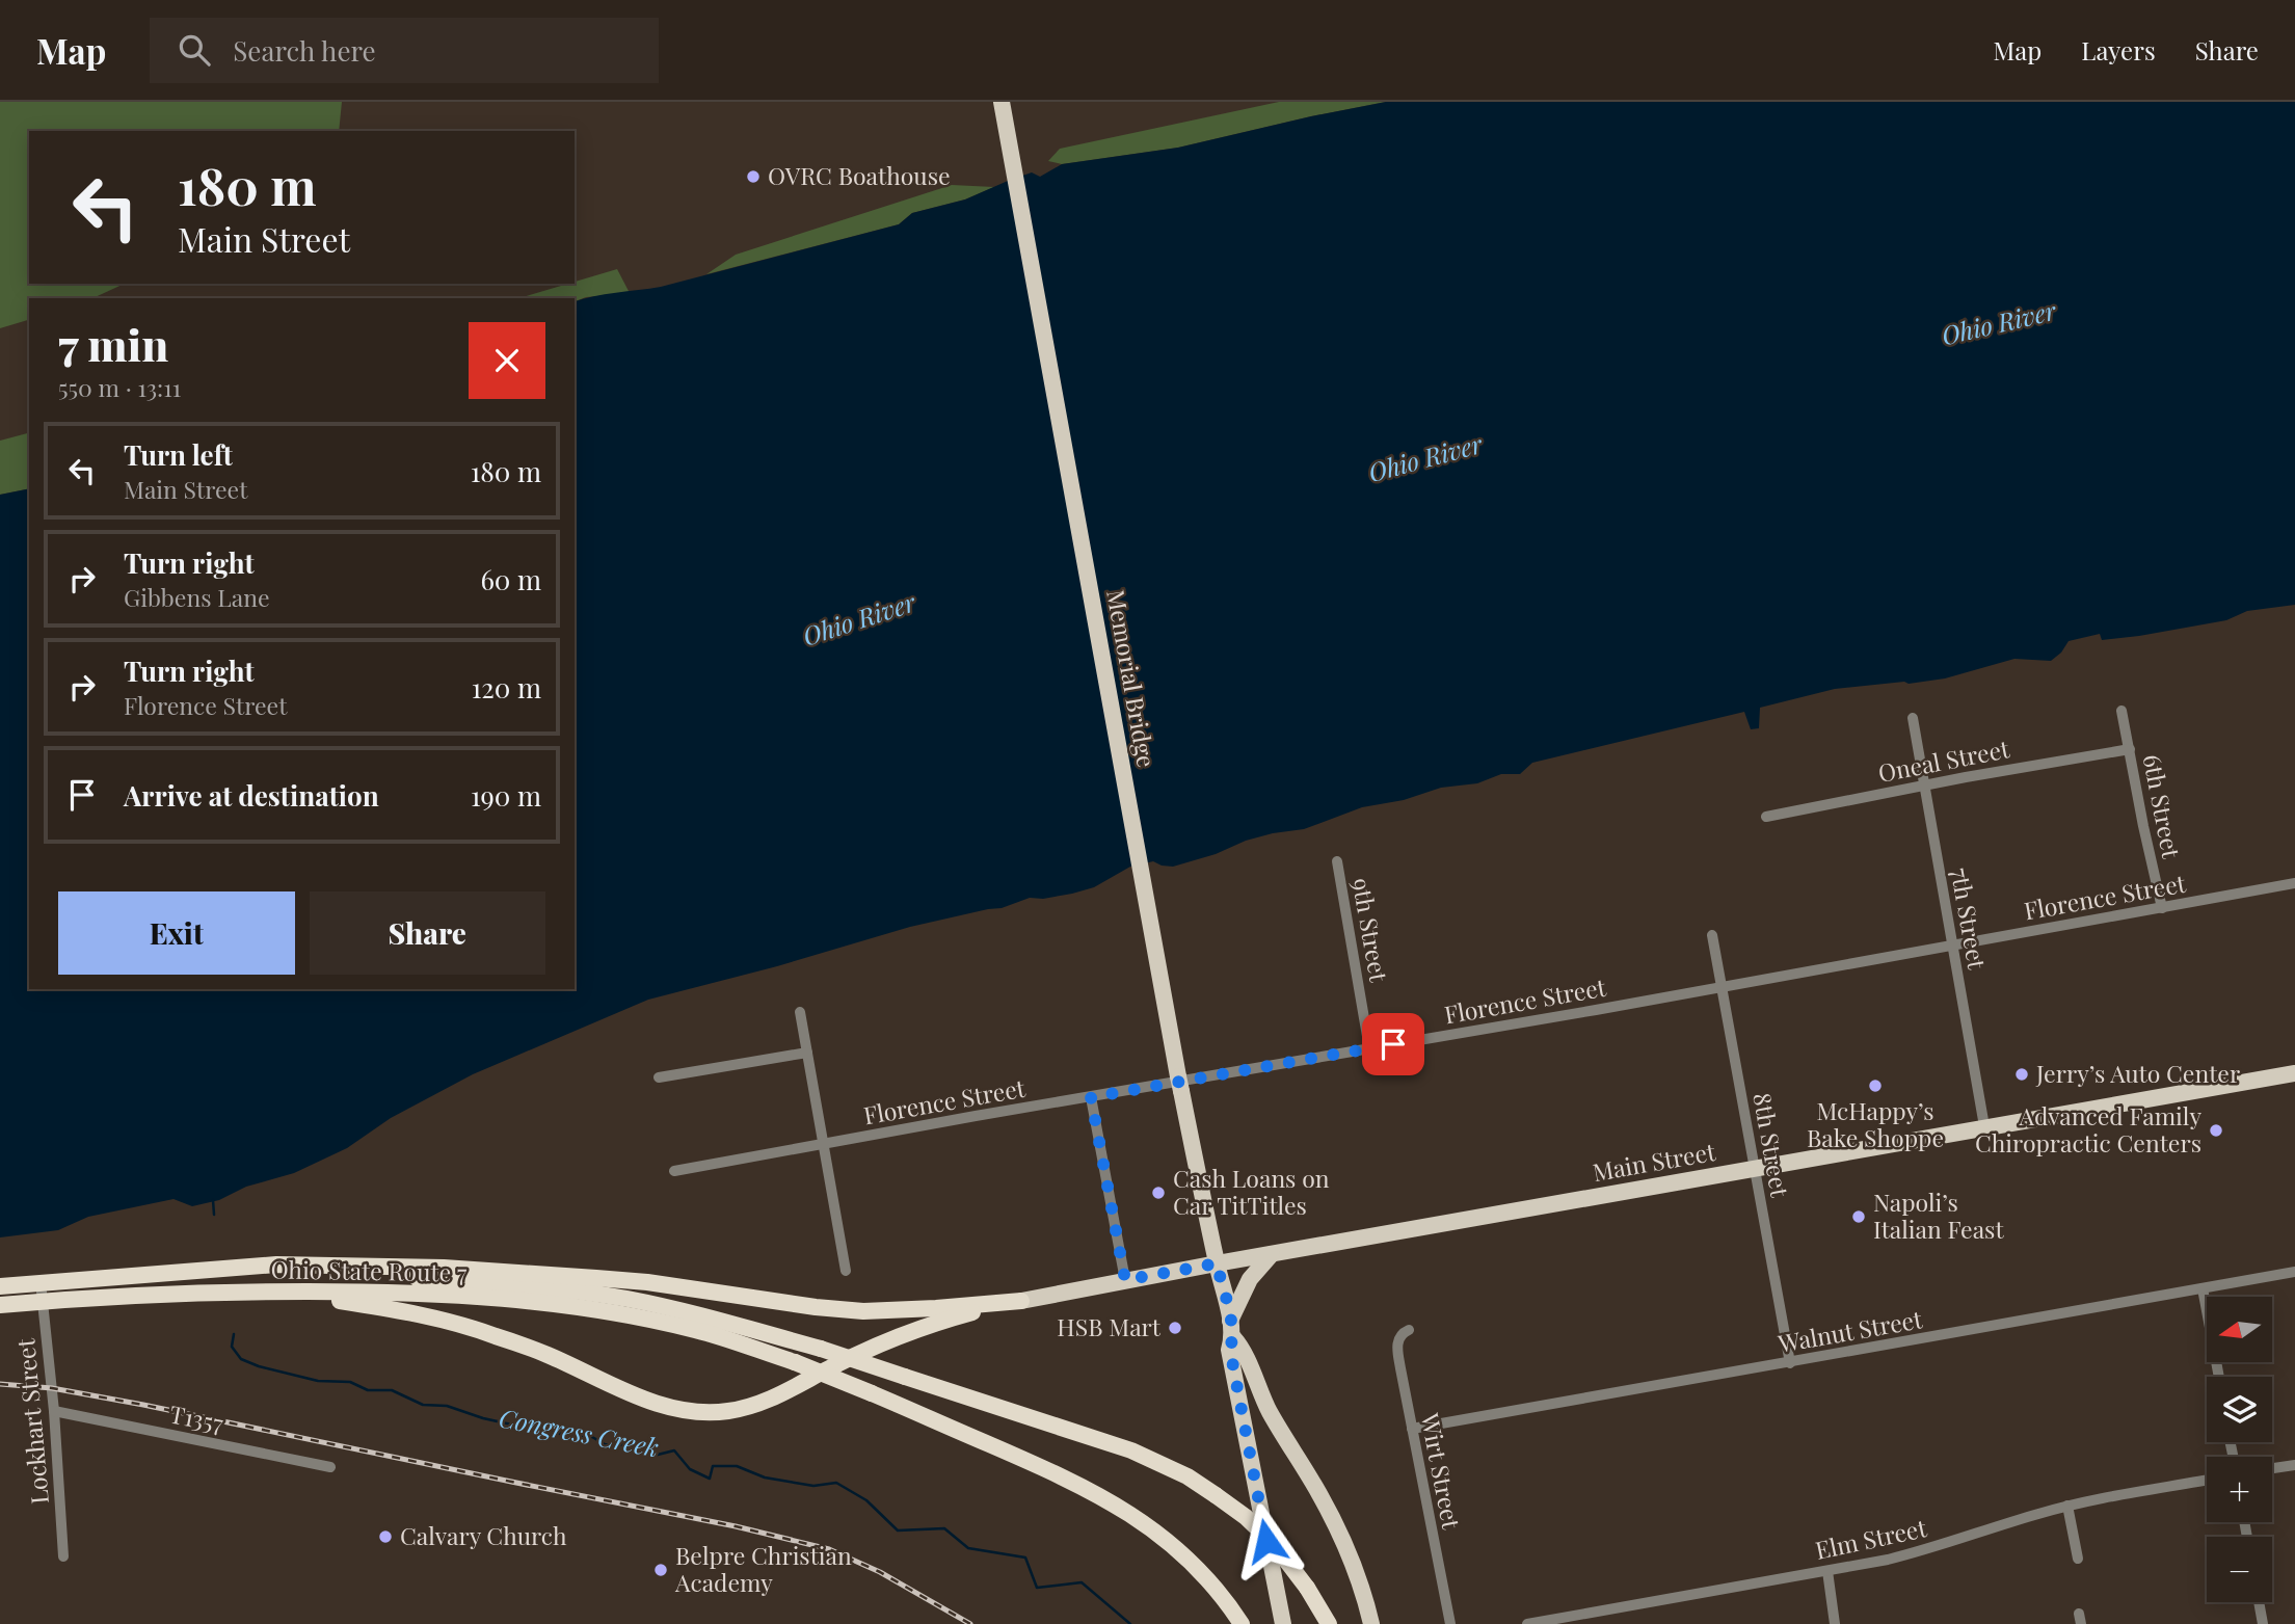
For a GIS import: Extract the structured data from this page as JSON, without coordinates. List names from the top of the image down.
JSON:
{
  "streets": {
    "highway": ["Ohio State Route 7"],
    "main road": ["Memorial Bridge", "Main Street"],
    "street": [
      "Oneal Street",
      "6th Street",
      "Florence Street",
      "7th Street",
      "9th Street",
      "8th Street",
      "Walnut Street",
      "T1357",
      "Lockhart Street",
      "Wirt Street",
      "Elm Street"
    ]
  },
  "crossings": [
    ["Memorial Bridge", "Main Street"],
    ["Oneal Street", "6th Street"],
    ["Oneal Street", "7th Street"],
    ["6th Street", "Florence Street"],
    ["Florence Street", "7th Street"],
    ["Florence Street", "9th Street"],
    ["Florence Street", "8th Street"],
    ["7th Street", "Main Street"],
    ["8th Street", "Main Street"],
    ["8th Street", "Walnut Street"],
    ["Ohio State Route 7", "Lockhart Street"],
    ["Walnut Street", "Wirt Street"],
    ["T1357", "Lockhart Street"]
  ],
  "water": ["Ohio River", "Congress Creek"],
  "places": [
    "OVRC Boathouse",
    "Jerry’s Auto Center",
    "McHappy’s Bake Shoppe",
    "Advanced Family Chiropractic Centers",
    "Cash Loans on Car TitTitles",
    "Napoli’s Italian Feast",
    "HSB Mart",
    "Calvary Church",
    "Belpre Christian Academy"
  ],
  "north": "left",
  "page": {
    "header": "Map",
    "search": "Search here",
    "nav": ["Map", "Layers", "Share"],
    "turn": ["180 m", "Main Street"],
    "heading": ["7 min", "550 m · 13:11"],
    "list": [
      {
        "name": "Turn left",
        "note": "Main Street",
        "value": "180 m"
      },
      {
        "name": "Turn right",
        "note": "Gibbens Lane",
        "value": "60 m"
      },
      {
        "name": "Turn right",
        "note": "Florence Street",
        "value": "120 m"
      },
      {
        "name": "Arrive at destination",
        "value": "190 m"
      }
    ],
    "buttons": ["Exit", "Share"],
    "map_buttons": ["+", "−"]
  }
}
